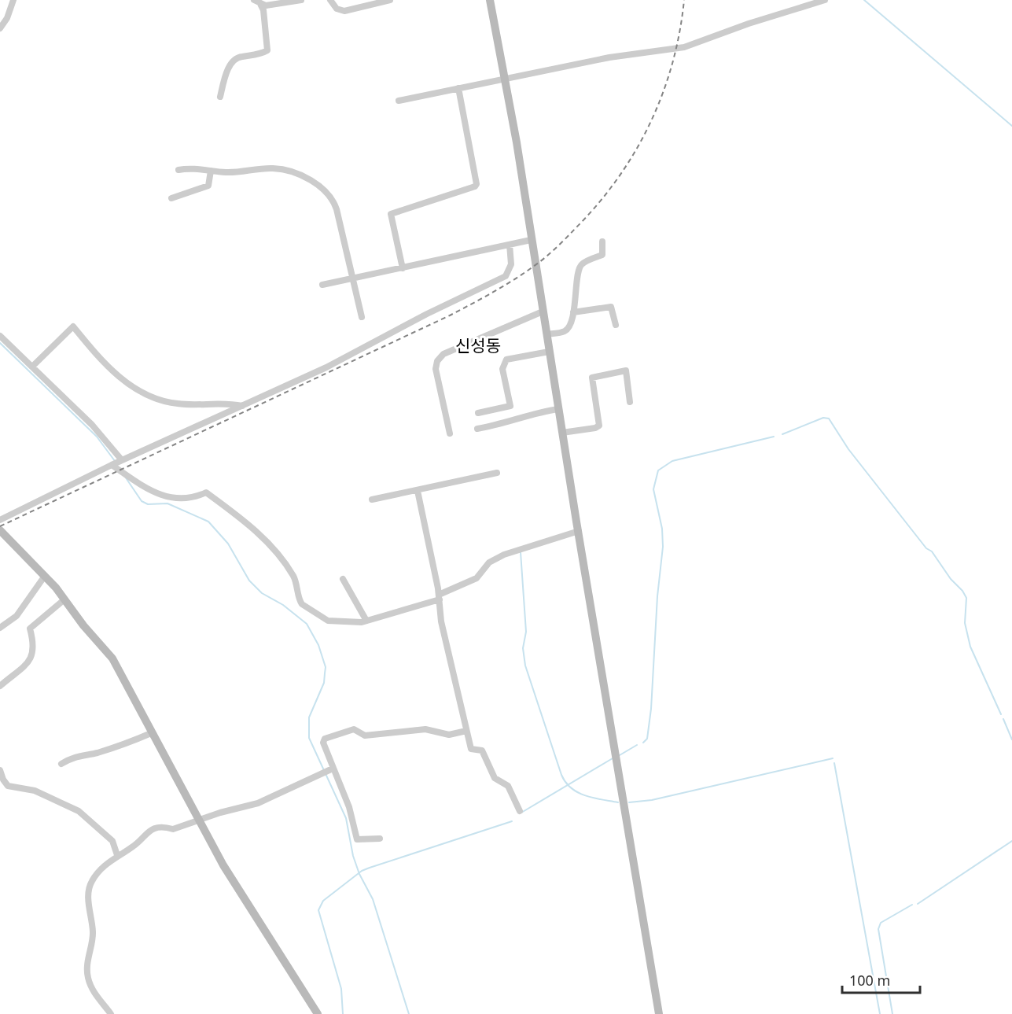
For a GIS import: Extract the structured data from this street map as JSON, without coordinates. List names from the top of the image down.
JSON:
{
  "districts": ["신성동"],
  "scale_bar": "100 m"
}
